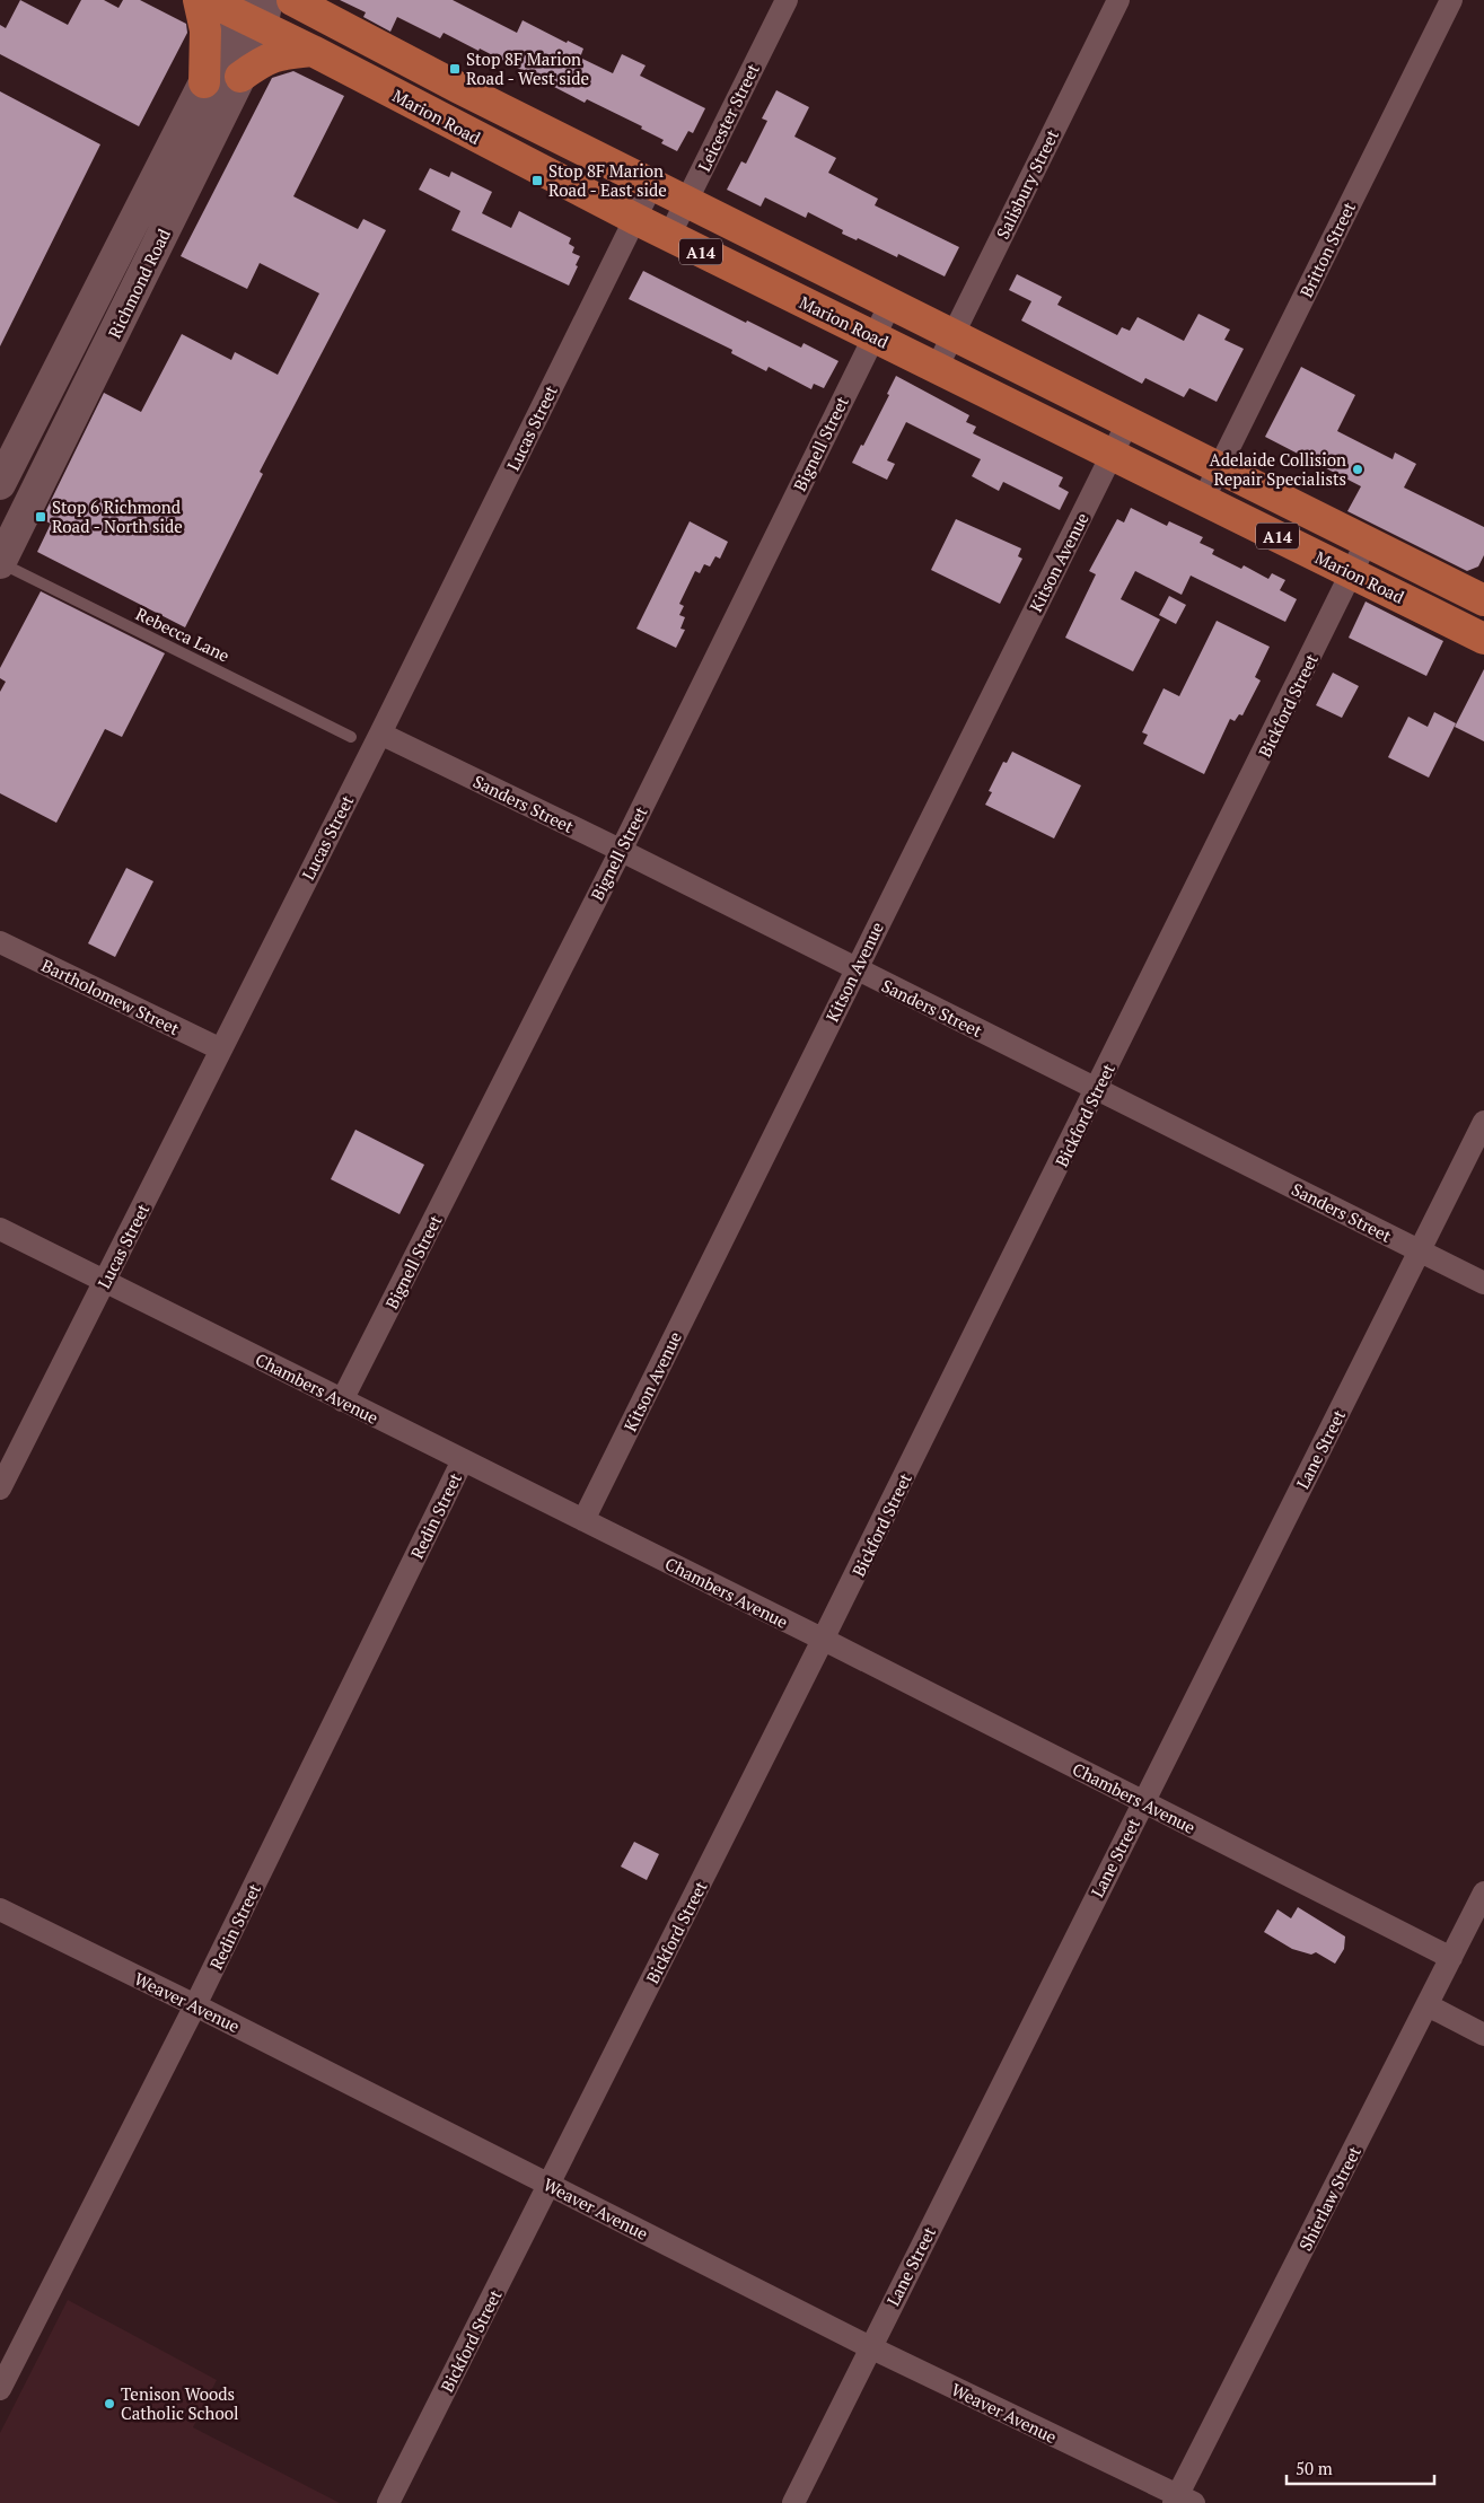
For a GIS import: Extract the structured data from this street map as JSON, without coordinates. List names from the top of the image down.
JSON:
{
  "streets": {
    "main road": ["Marion Road", "A14", "Richmond Road"],
    "street": [
      "Leicester Street",
      "Salisbury Street",
      "Britton Street",
      "Lucas Street",
      "Bignell Street",
      "Kitson Avenue",
      "Bickford Street",
      "Sanders Street",
      "Bartholomew Street",
      "Chambers Avenue",
      "Lane Street",
      "Redin Street",
      "Weaver Avenue",
      "Shierlaw Street"
    ],
    "lane": ["Rebecca Lane"]
  },
  "crossings": [
    ["Marion Road", "Leicester Street"],
    ["Marion Road", "Salisbury Street"],
    ["Marion Road", "Britton Street"],
    ["Marion Road", "Richmond Road"],
    ["Marion Road", "Lucas Street"],
    ["Marion Road", "Bignell Street"],
    ["Marion Road", "Kitson Avenue"],
    ["Marion Road", "Bickford Street"],
    ["Richmond Road", "Rebecca Lane"],
    ["Lucas Street", "Sanders Street"],
    ["Lucas Street", "Bartholomew Street"],
    ["Lucas Street", "Chambers Avenue"],
    ["Bignell Street", "Sanders Street"],
    ["Bignell Street", "Chambers Avenue"],
    ["Kitson Avenue", "Sanders Street"],
    ["Kitson Avenue", "Chambers Avenue"],
    ["Bickford Street", "Sanders Street"],
    ["Bickford Street", "Chambers Avenue"],
    ["Bickford Street", "Weaver Avenue"],
    ["Sanders Street", "Lane Street"],
    ["Chambers Avenue", "Lane Street"],
    ["Chambers Avenue", "Redin Street"],
    ["Chambers Avenue", "Shierlaw Street"],
    ["Lane Street", "Weaver Avenue"],
    ["Redin Street", "Weaver Avenue"],
    ["Weaver Avenue", "Shierlaw Street"]
  ],
  "places": {
    "transit": ["Stop 8F Marion Road - West side", "Stop 8F Marion Road - East side", "Stop 6 Richmond Road - North side"],
    "other": ["Adelaide Collision Repair Specialists", "Tenison Woods Catholic School"]
  },
  "scale_bar": "50 m"
}
